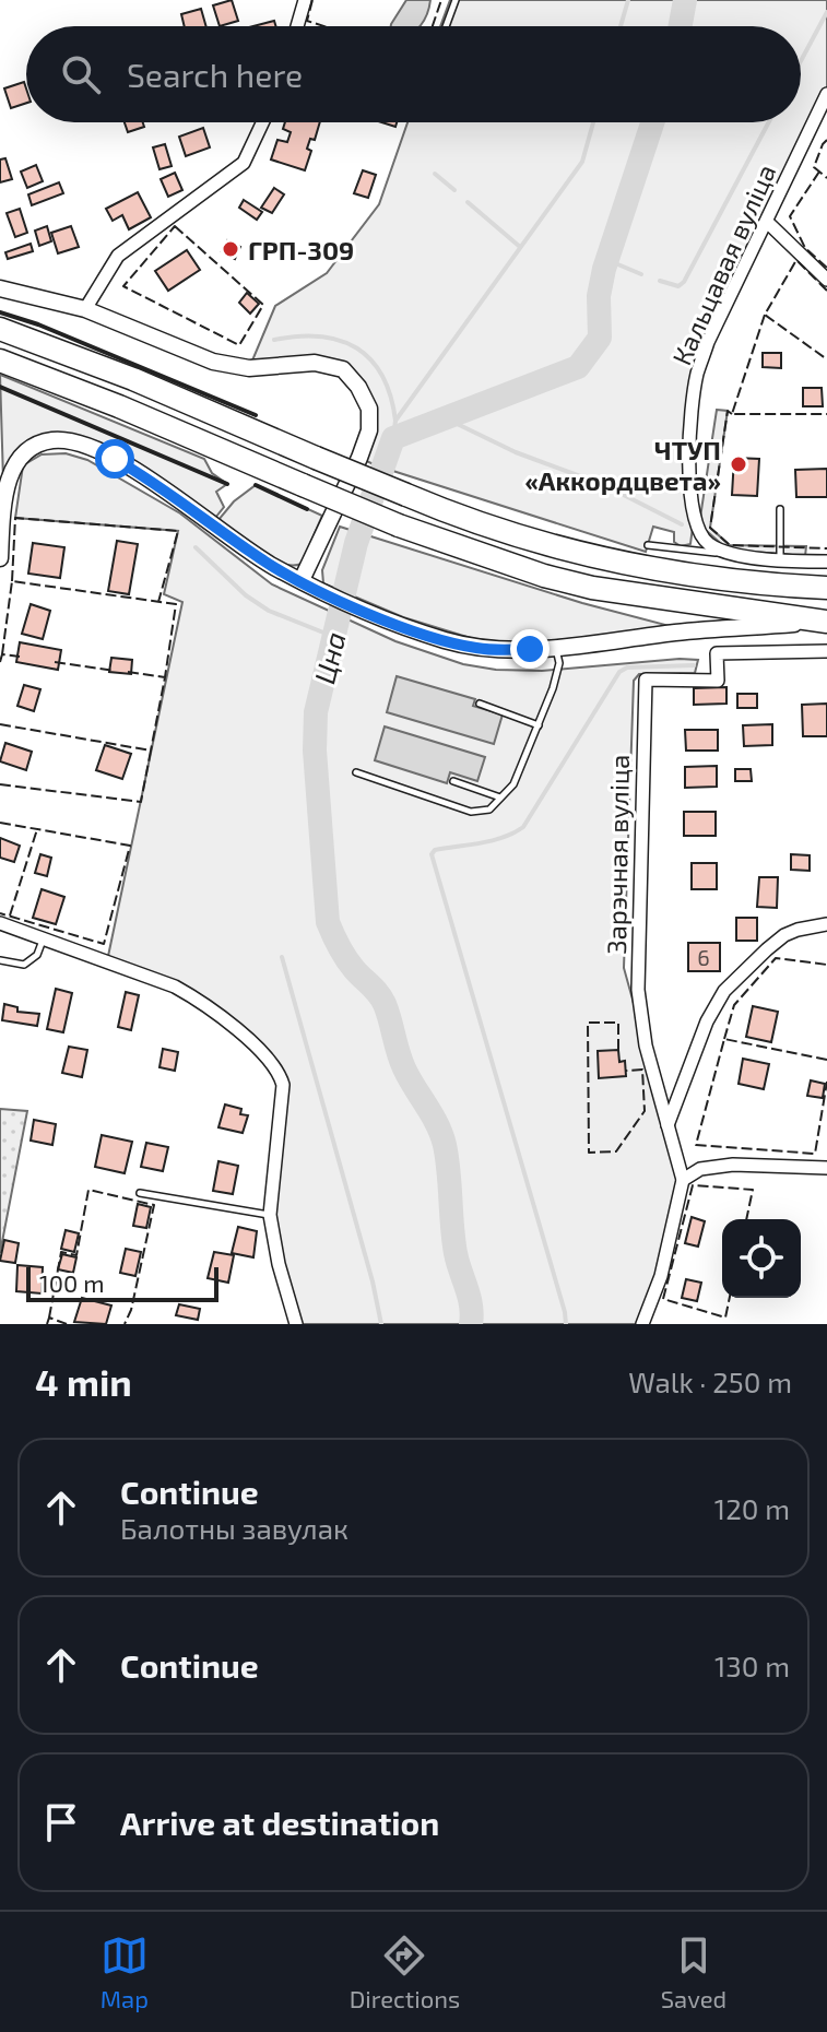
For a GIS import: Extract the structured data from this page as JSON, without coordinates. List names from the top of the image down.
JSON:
{
  "streets": {
    "street": ["Кальцавая вуліца", "Зарэчная вуліца"]
  },
  "water": ["Цна"],
  "places": ["ГРП-309", "ЧТУП «Аккордцвета»"],
  "house_numbers": ["6"],
  "scale_bar": "100 m",
  "page": {
    "search": "Search here",
    "scale": "100 m",
    "heading": ["4 min", "Walk · 250 m"],
    "list": [
      ["Continue", "Балотны завулак", "120 m"],
      ["Continue", "130 m"],
      "Arrive at destination"
    ],
    "nav": ["Map", "Directions", "Saved"]
  }
}
